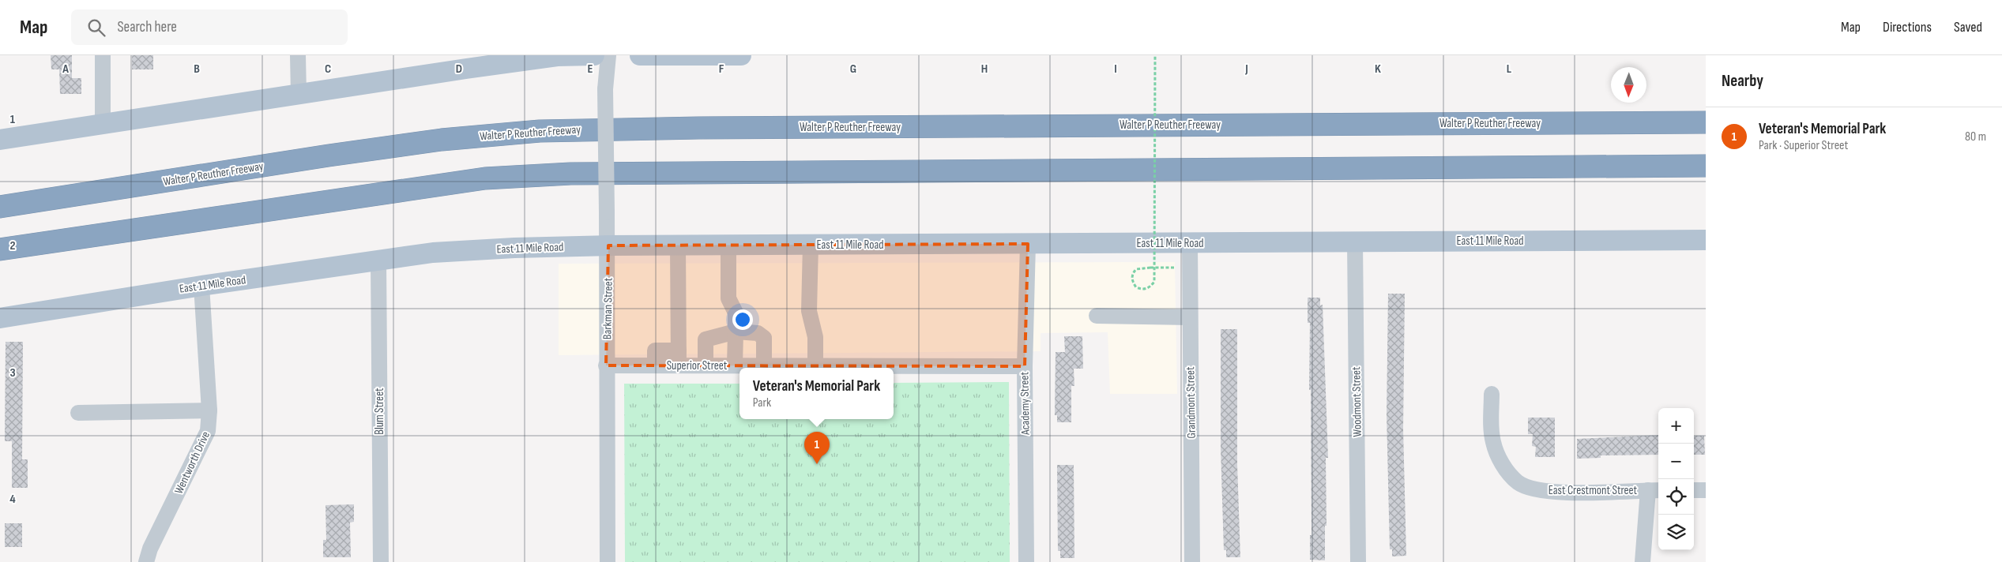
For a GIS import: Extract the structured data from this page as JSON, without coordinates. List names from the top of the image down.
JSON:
{
  "streets": {
    "highway": ["Walter P Reuther Freeway"],
    "main road": ["East 11 Mile Road"],
    "street": [
      "Barkman Street",
      "Superior Street",
      "Woodmont Street",
      "Grandmont Street",
      "Academy Street",
      "Blum Street",
      "Wentworth Drive",
      "East Crestmont Street"
    ]
  },
  "crossings": [
    ["East 11 Mile Road", "Barkman Street"],
    ["East 11 Mile Road", "Woodmont Street"],
    ["East 11 Mile Road", "Grandmont Street"],
    ["East 11 Mile Road", "Academy Street"],
    ["East 11 Mile Road", "Blum Street"],
    ["East 11 Mile Road", "Wentworth Drive"],
    ["Barkman Street", "Superior Street"],
    ["Superior Street", "Academy Street"]
  ],
  "north": "bottom",
  "page": {
    "header": "Map",
    "search": "Search here",
    "nav": ["Map", "Directions", "Saved"],
    "heading": "Nearby",
    "list": [
      {
        "mark": "1",
        "name": "Veteran's Memorial Park",
        "note": "Park · Superior Street",
        "value": "80 m"
      }
    ],
    "popup": ["Veteran's Memorial Park", "Park"],
    "map_buttons": ["+", "−"],
    "pins": "1"
  },
  "grid": {
    "columns": [
      "A",
      "B",
      "C",
      "D",
      "E",
      "F",
      "G",
      "H",
      "I",
      "J",
      "K",
      "L"
    ],
    "rows": [
      "1",
      "2",
      "3",
      "4"
    ]
  }
}
